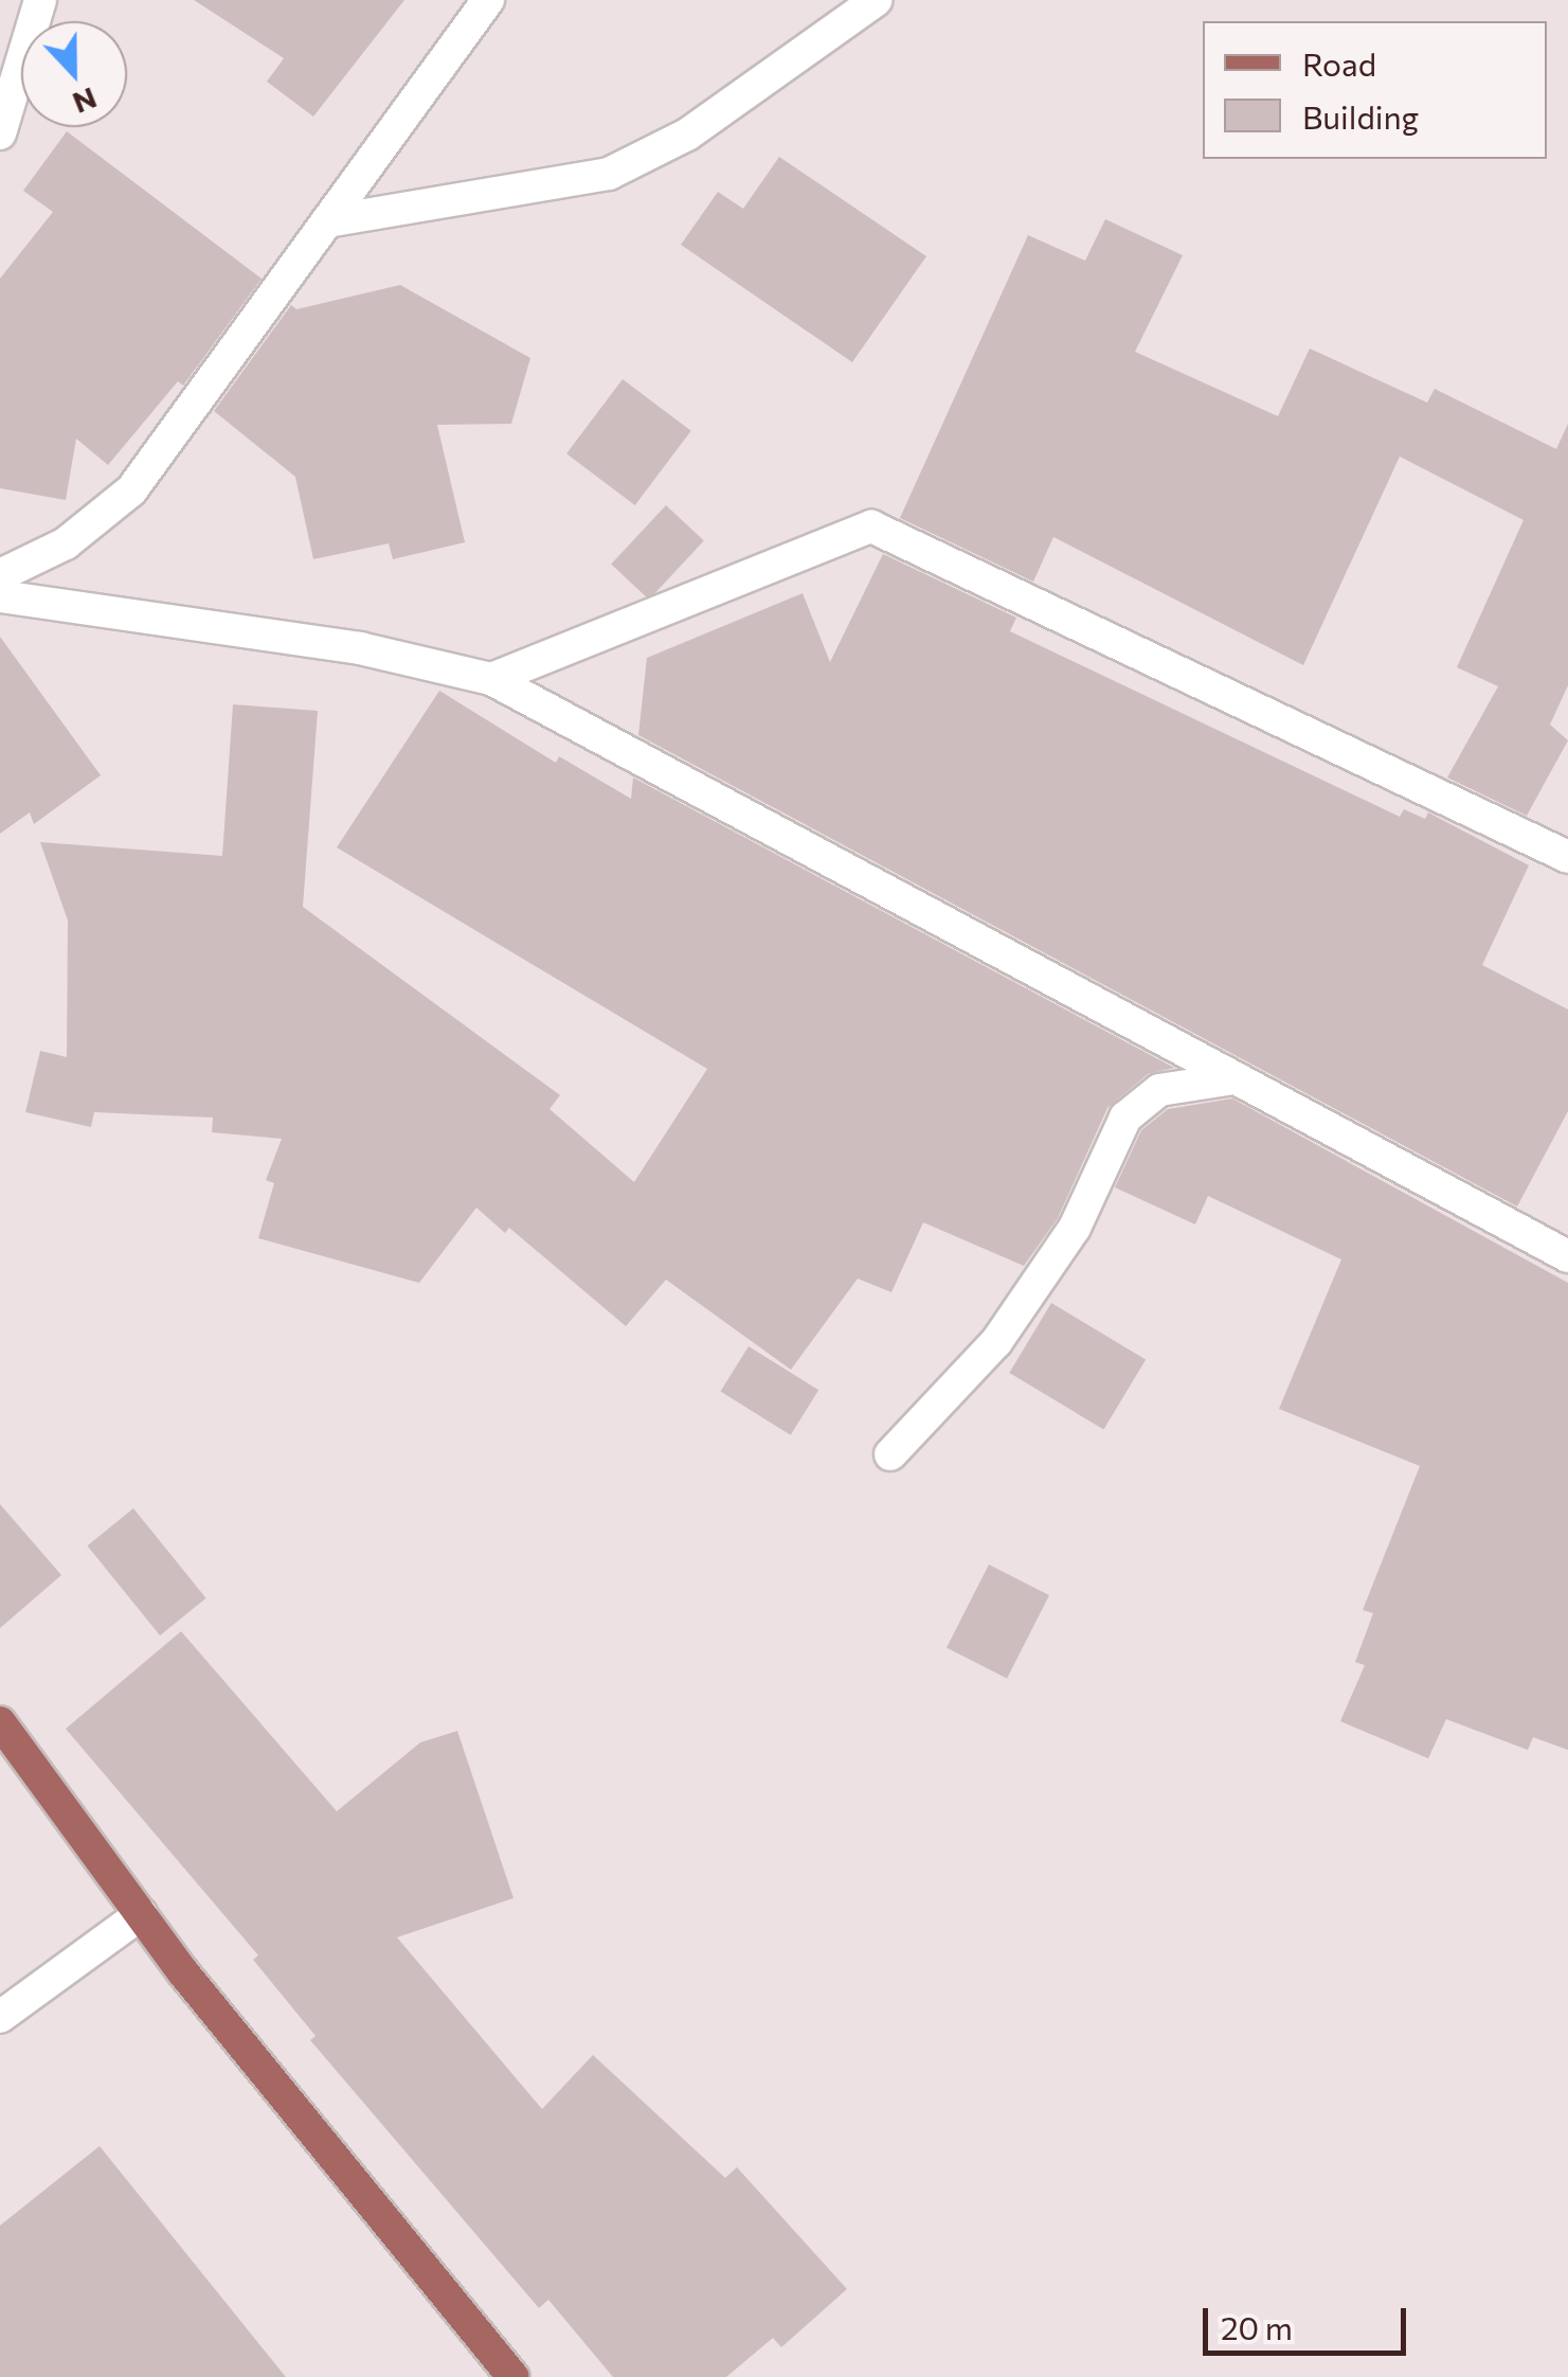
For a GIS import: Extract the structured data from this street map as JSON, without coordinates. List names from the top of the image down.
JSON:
{
  "legend": ["Road", "Building"],
  "scale_bar": "20 m",
  "north": "bottom"
}
